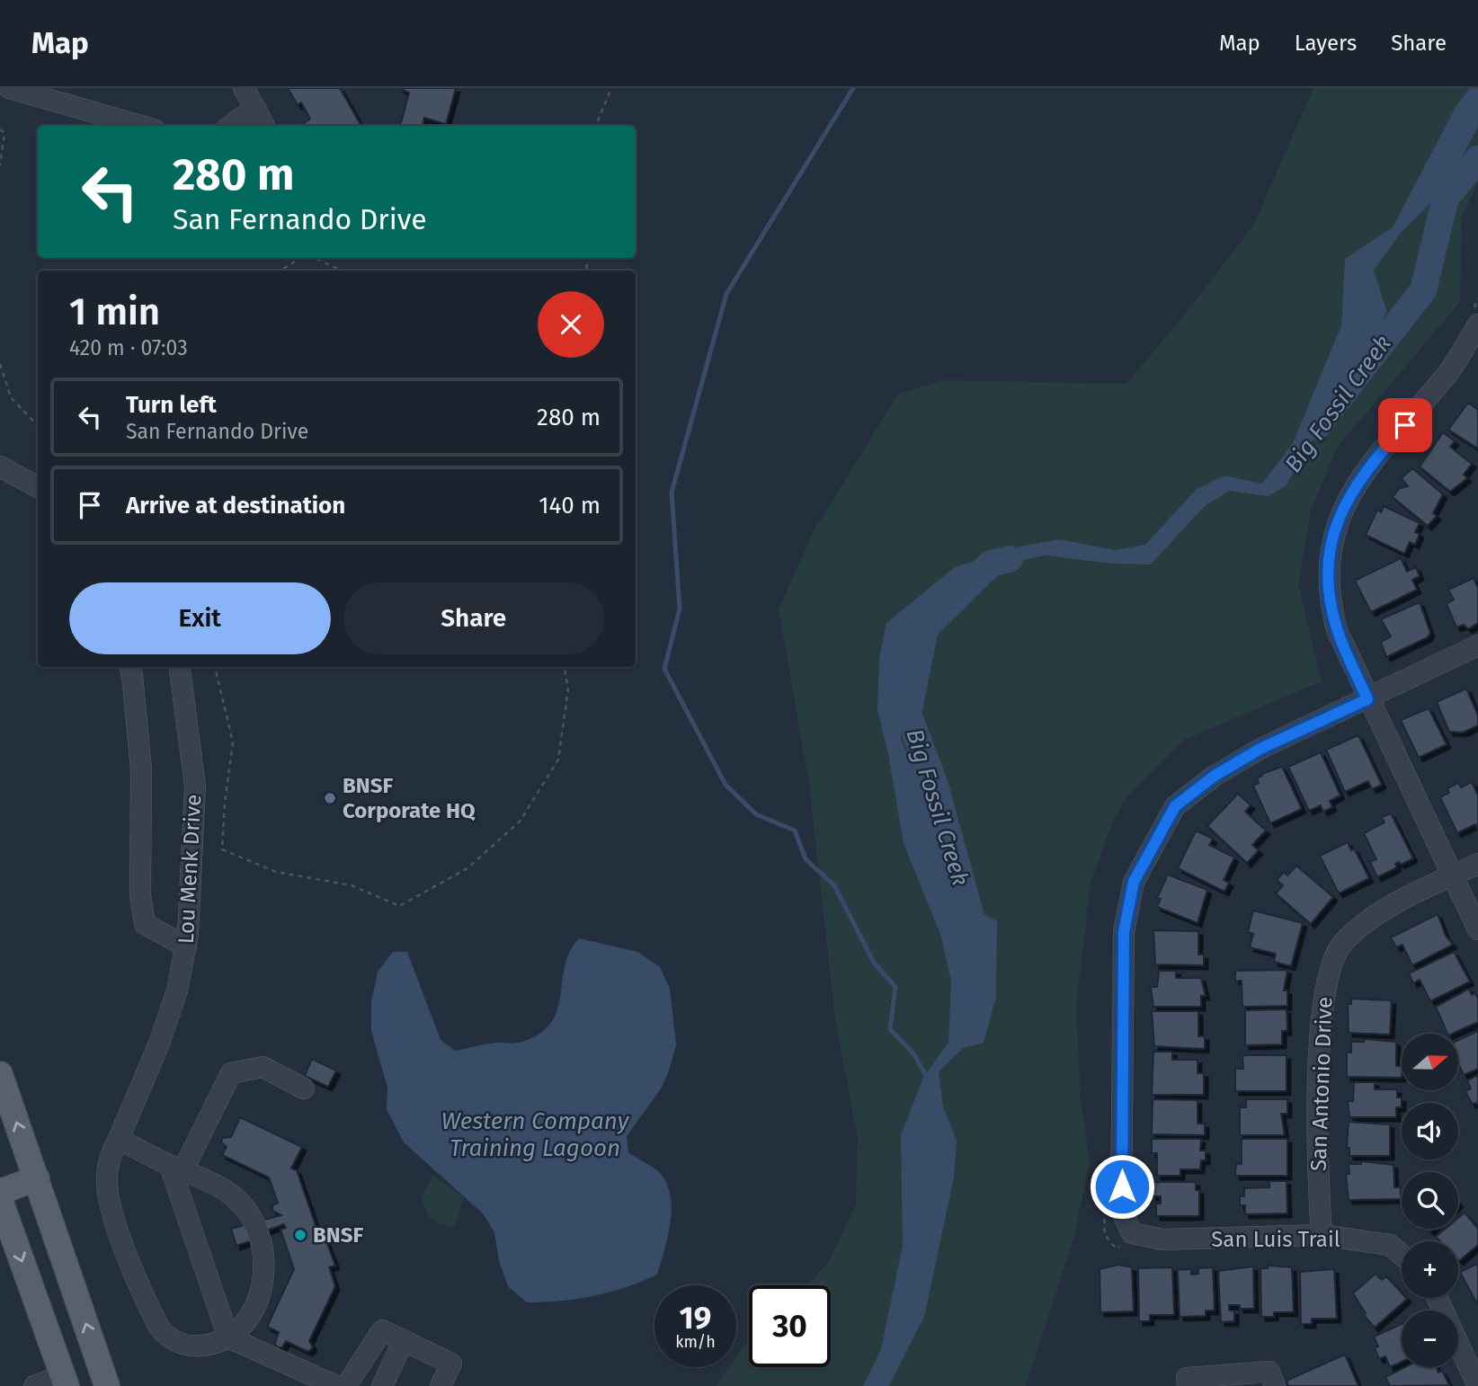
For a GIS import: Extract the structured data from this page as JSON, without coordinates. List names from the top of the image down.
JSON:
{
  "streets": {
    "street": ["Lou Menk Drive", "San Antonio Drive", "San Luis Trail"]
  },
  "crossings": [
    ["San Antonio Drive", "San Luis Trail"]
  ],
  "water": ["Big Fossil Creek", "Western Company Training Lagoon"],
  "places": ["BNSF Corporate HQ", "BNSF"],
  "north": "right",
  "page": {
    "header": "Map",
    "nav": ["Map", "Layers", "Share"],
    "turn": ["280 m", "San Fernando Drive"],
    "heading": ["1 min", "420 m · 07:03"],
    "list": [
      {
        "name": "Turn left",
        "note": "San Fernando Drive",
        "value": "280 m"
      },
      {
        "name": "Arrive at destination",
        "value": "140 m"
      }
    ],
    "buttons": ["Exit", "Share"],
    "map_buttons": ["+", "−"],
    "speed": "19 km/h",
    "limit": "30"
  }
}
